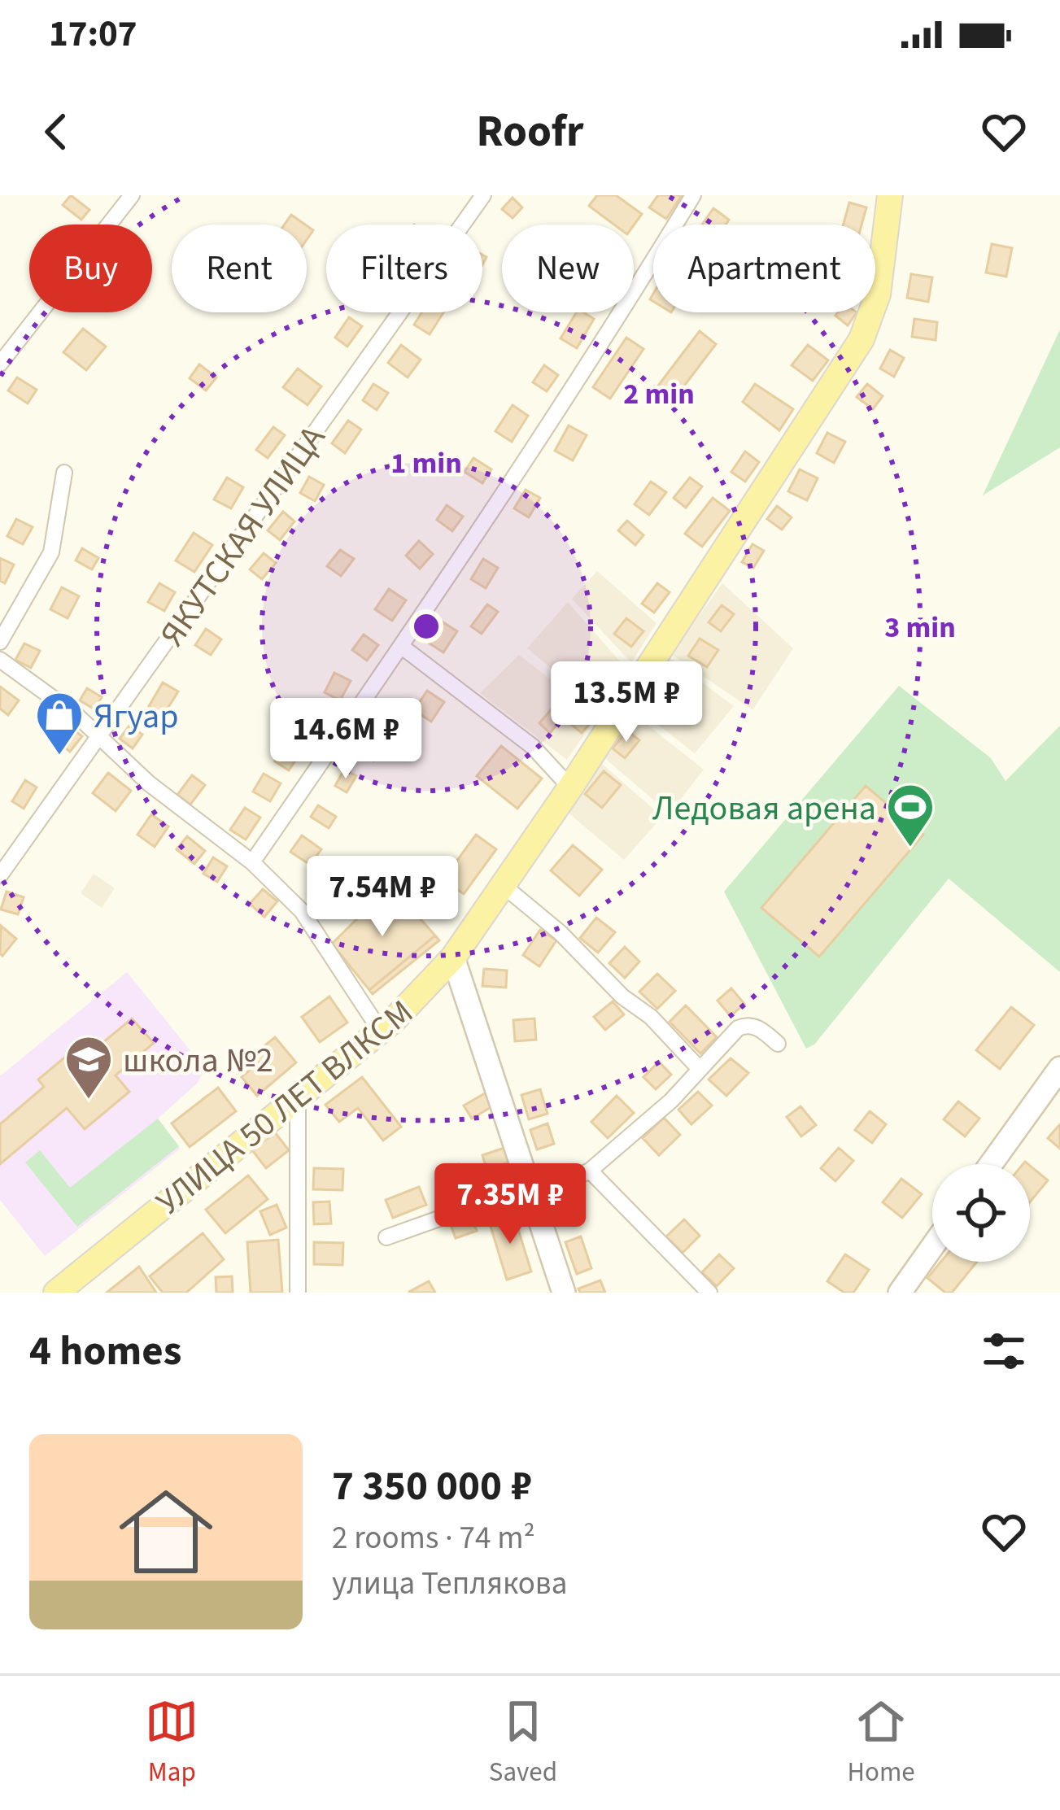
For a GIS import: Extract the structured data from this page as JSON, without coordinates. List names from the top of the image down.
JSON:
{
  "streets": {
    "main road": ["УЛИЦА 50 ЛЕТ ВЛКСМ"],
    "street": ["ЯКУТСКАЯ УЛИЦА"]
  },
  "places": {
    "shop": ["Ягуар"],
    "sports": ["Ледовая арена"],
    "school or university": ["школа №2"]
  },
  "page": {
    "status": "17:07",
    "header": "Roofr",
    "chip": [
      "Buy",
      "Rent",
      "Filters",
      "New",
      "Apartment"
    ],
    "price": [
      "13.5M ₽",
      "14.6M ₽",
      "7.54M ₽",
      "7.35M ₽"
    ],
    "heading": "4 homes",
    "list": [
      {
        "name": "7 350 000 ₽",
        "note": "2 rooms · 74 m² · улица Теплякова"
      }
    ],
    "tabs": ["Map", "Saved", "Home"]
  },
  "rings": ["2 min", "1 min", "3 min"]
}
